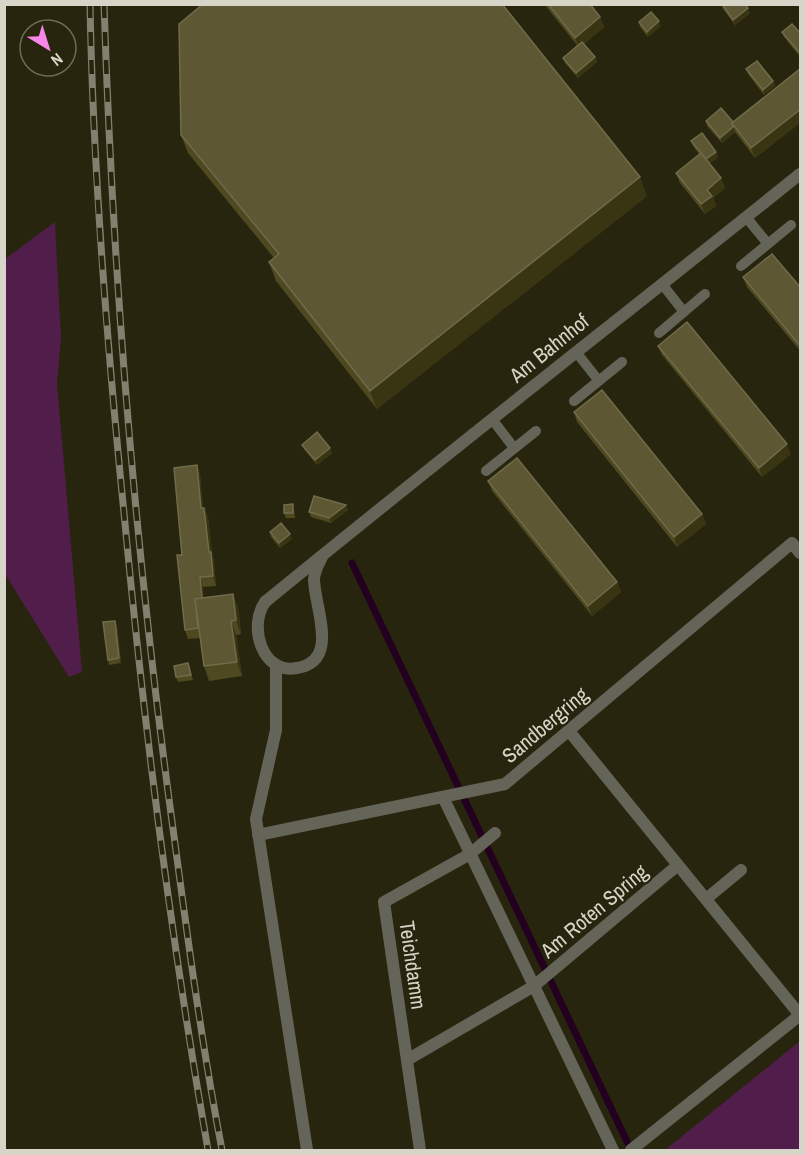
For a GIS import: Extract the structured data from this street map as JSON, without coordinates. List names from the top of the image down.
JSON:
{
  "streets": {
    "street": [
      "Am Bahnhof",
      "Sandbergring",
      "Am Roten Spring",
      "Teichdamm"
    ]
  },
  "crossings": [
    ["Sandbergring", "Am Roten Spring"]
  ],
  "north": "bottom right"
}
